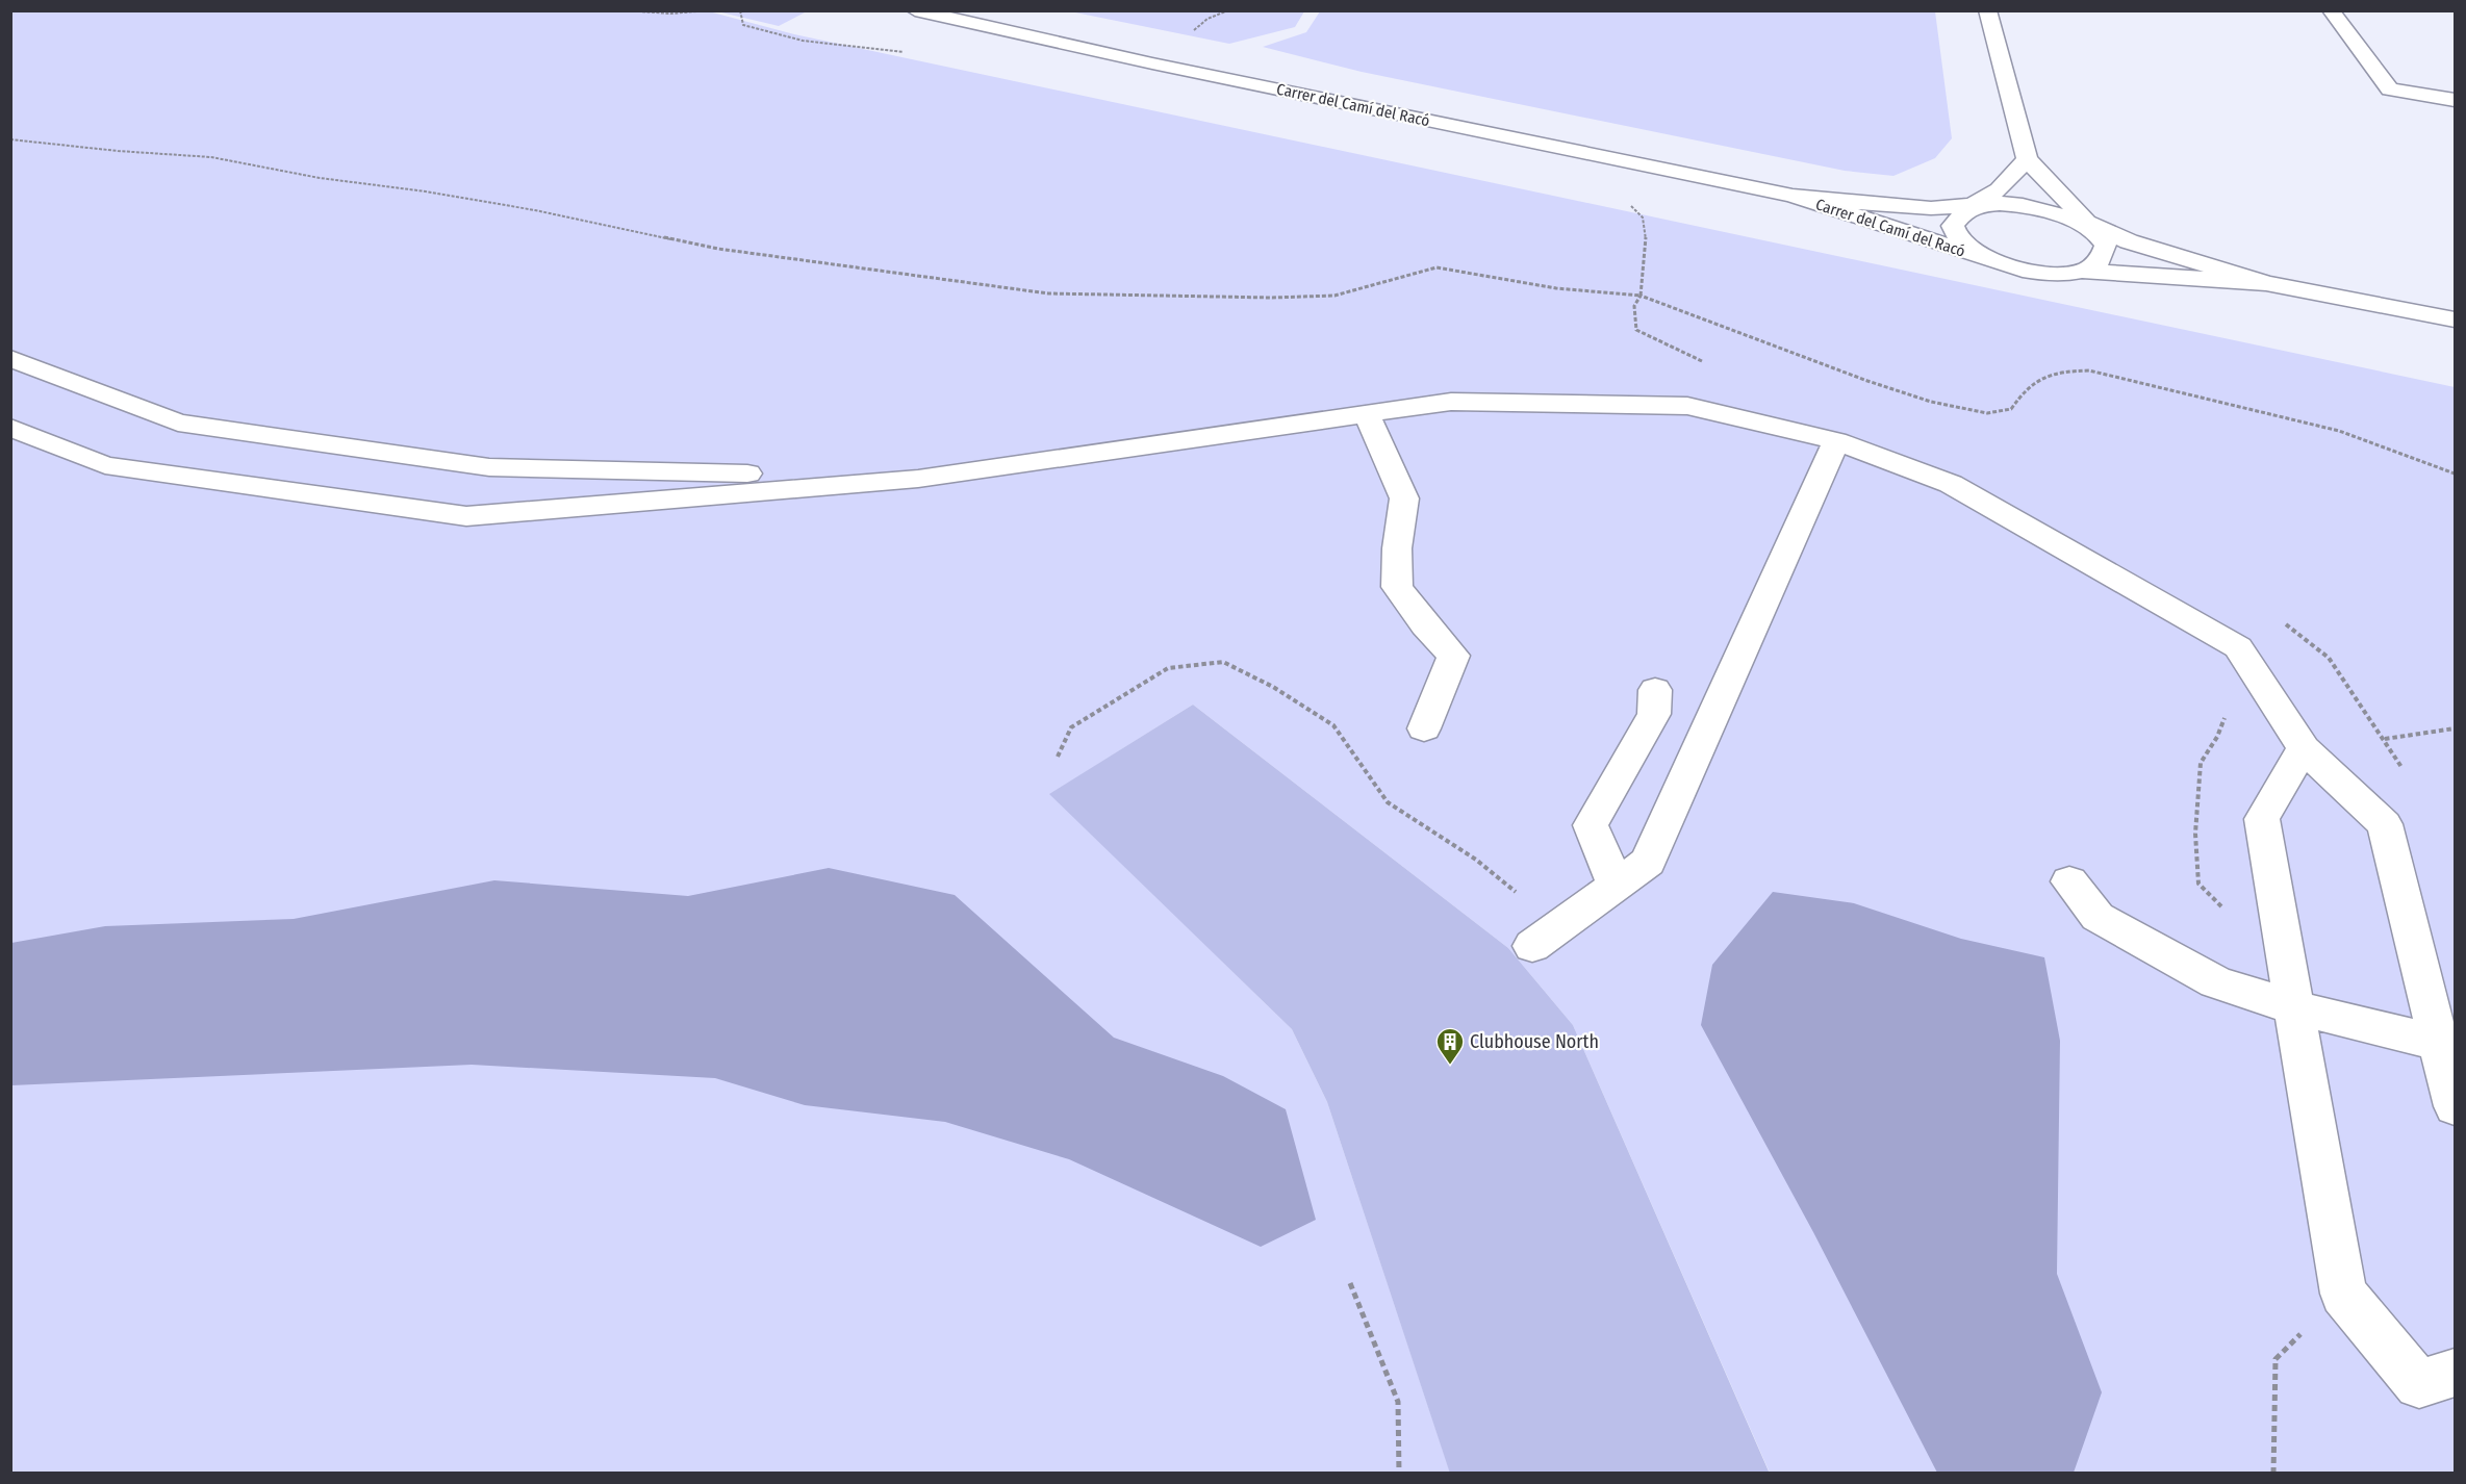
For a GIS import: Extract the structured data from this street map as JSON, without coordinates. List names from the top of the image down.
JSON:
{
  "streets": {
    "street": ["Carrer del Camí del Racó"]
  },
  "places": {
    "building": ["Clubhouse North"]
  }
}
